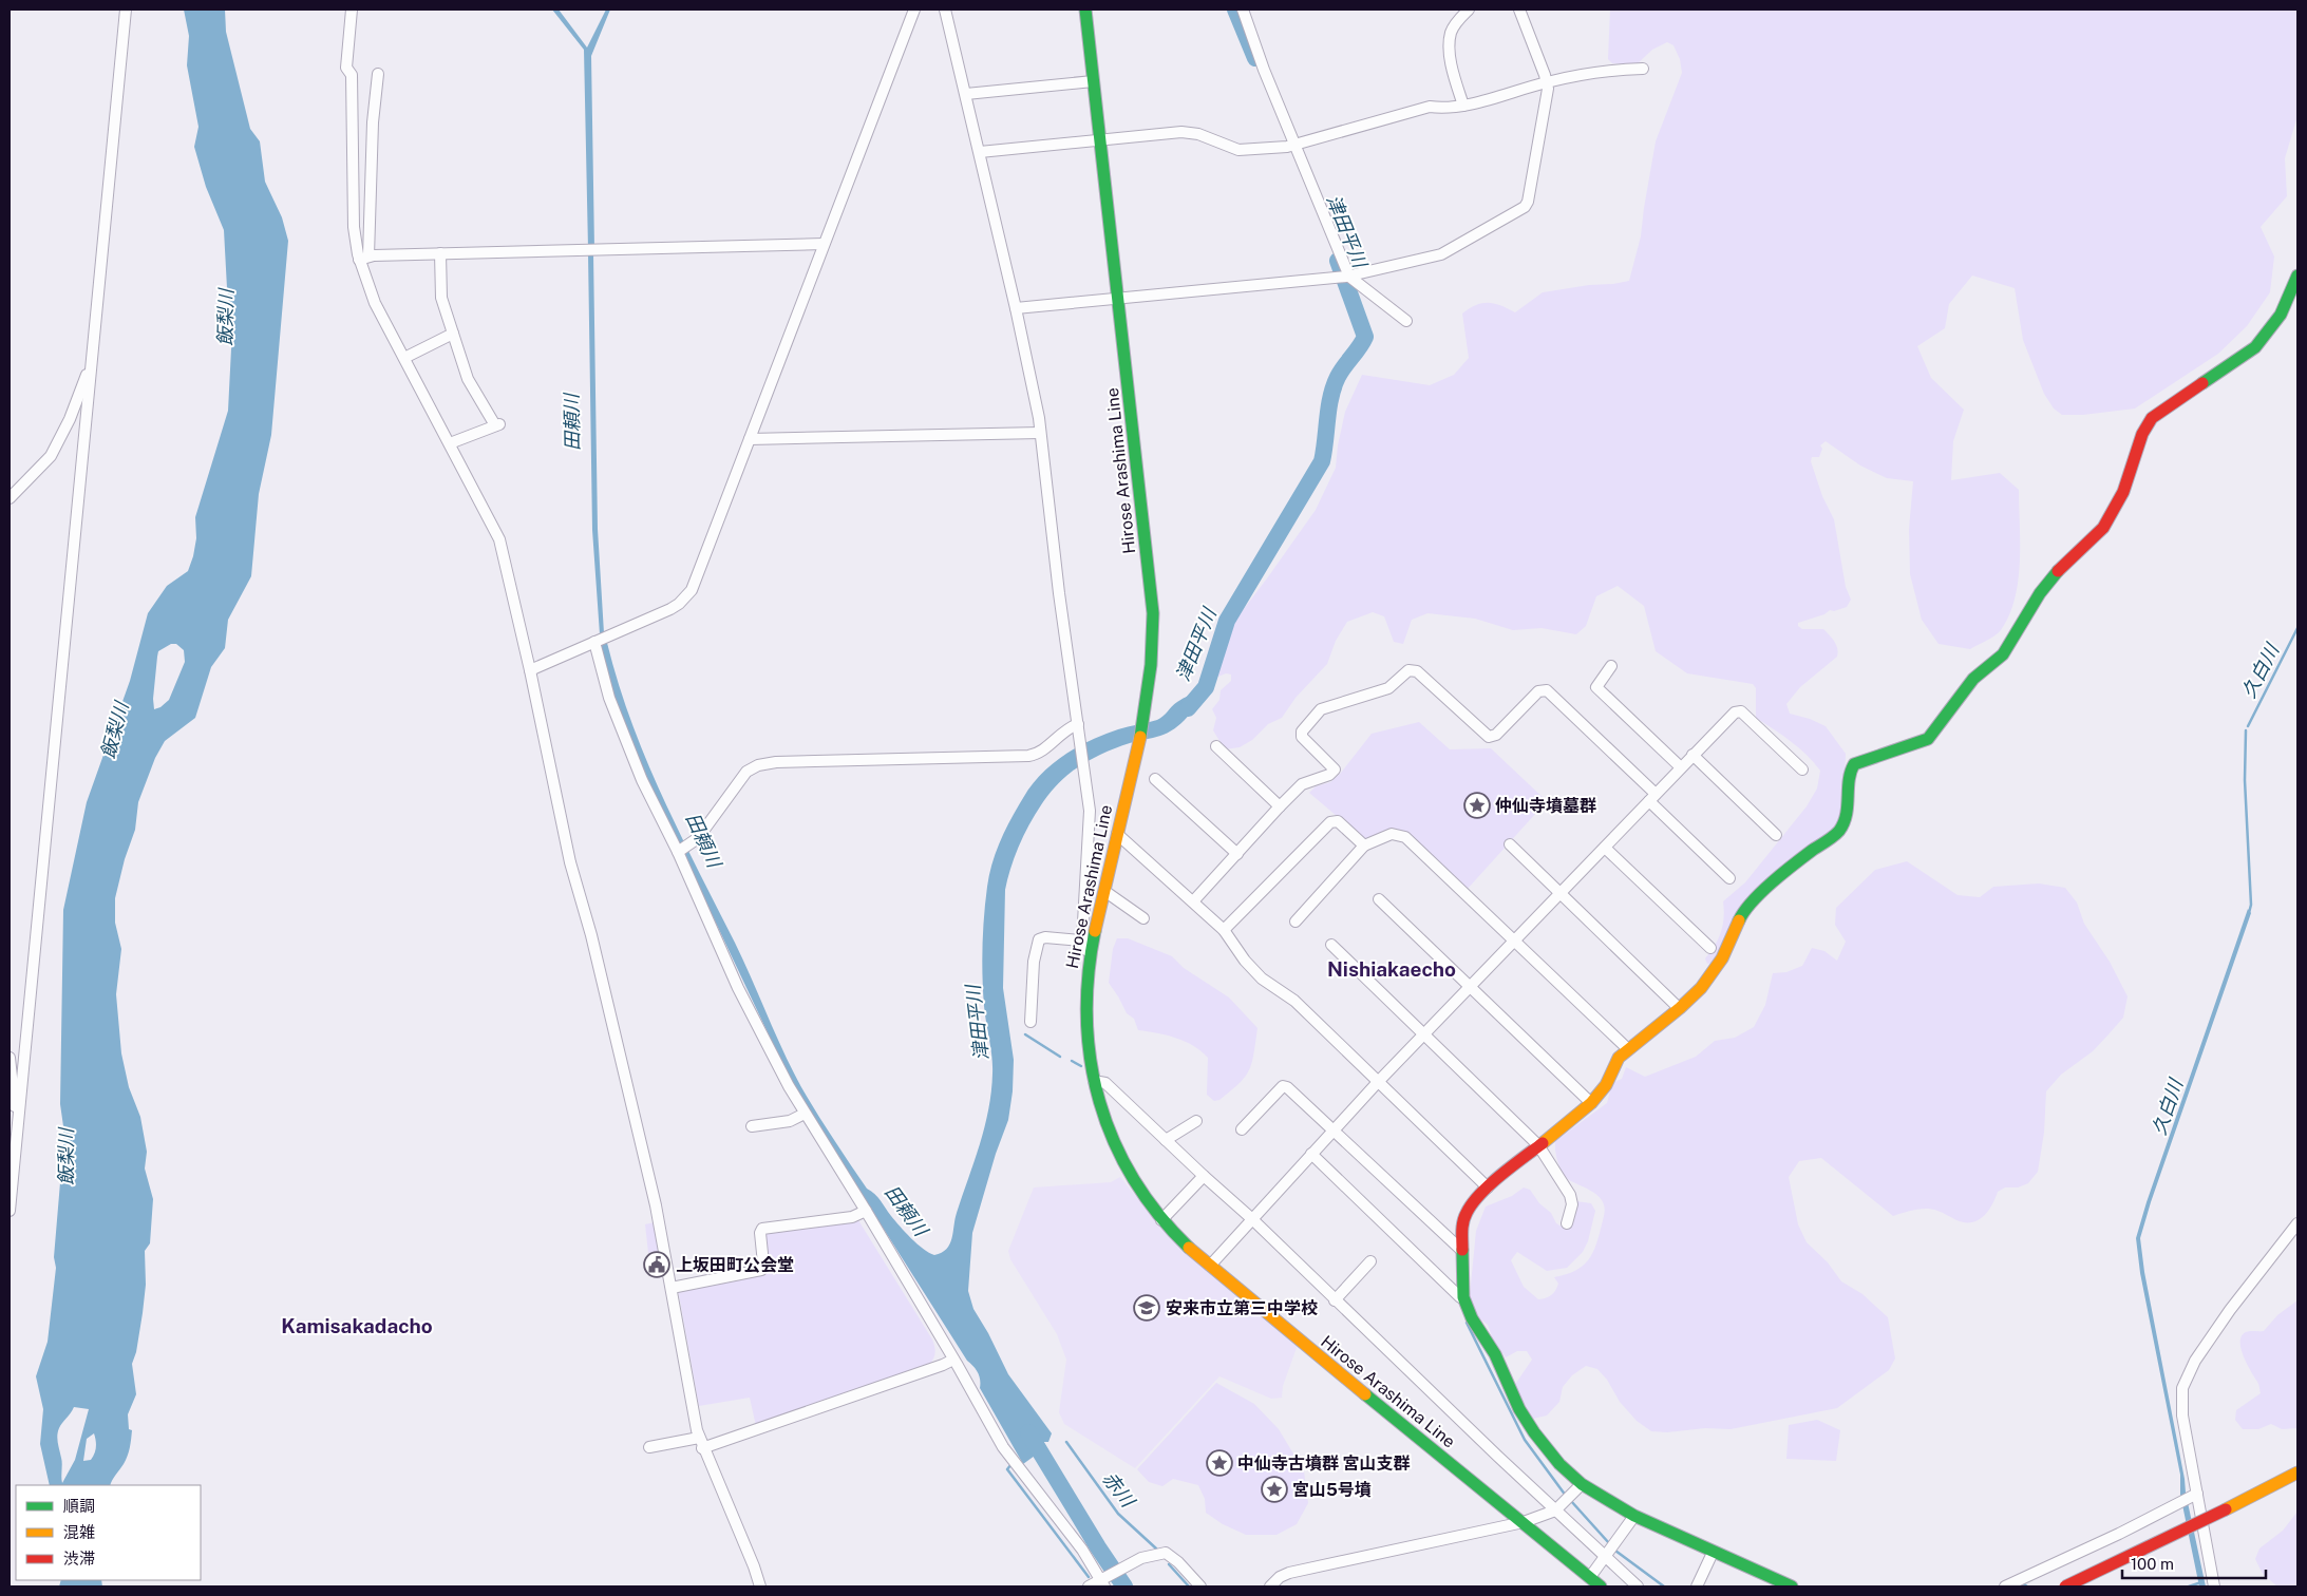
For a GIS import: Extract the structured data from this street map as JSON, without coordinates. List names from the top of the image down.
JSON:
{
  "streets": {
    "main road": ["Hirose Arashima Line"]
  },
  "districts": ["Nishiakaecho", "Kamisakadacho"],
  "water": [
    "津田平川",
    "飯梨川",
    "田頼川",
    "久白川",
    "赤川"
  ],
  "places": {
    "place": ["仲仙寺墳墓群", "中仙寺古墳群 宮山支群", "宮山5号墳"],
    "public building": ["上坂田町公会堂"],
    "school or university": ["安来市立第三中学校"]
  },
  "legend": ["順調", "混雑", "渋滞"],
  "scale_bar": "100 m"
}
